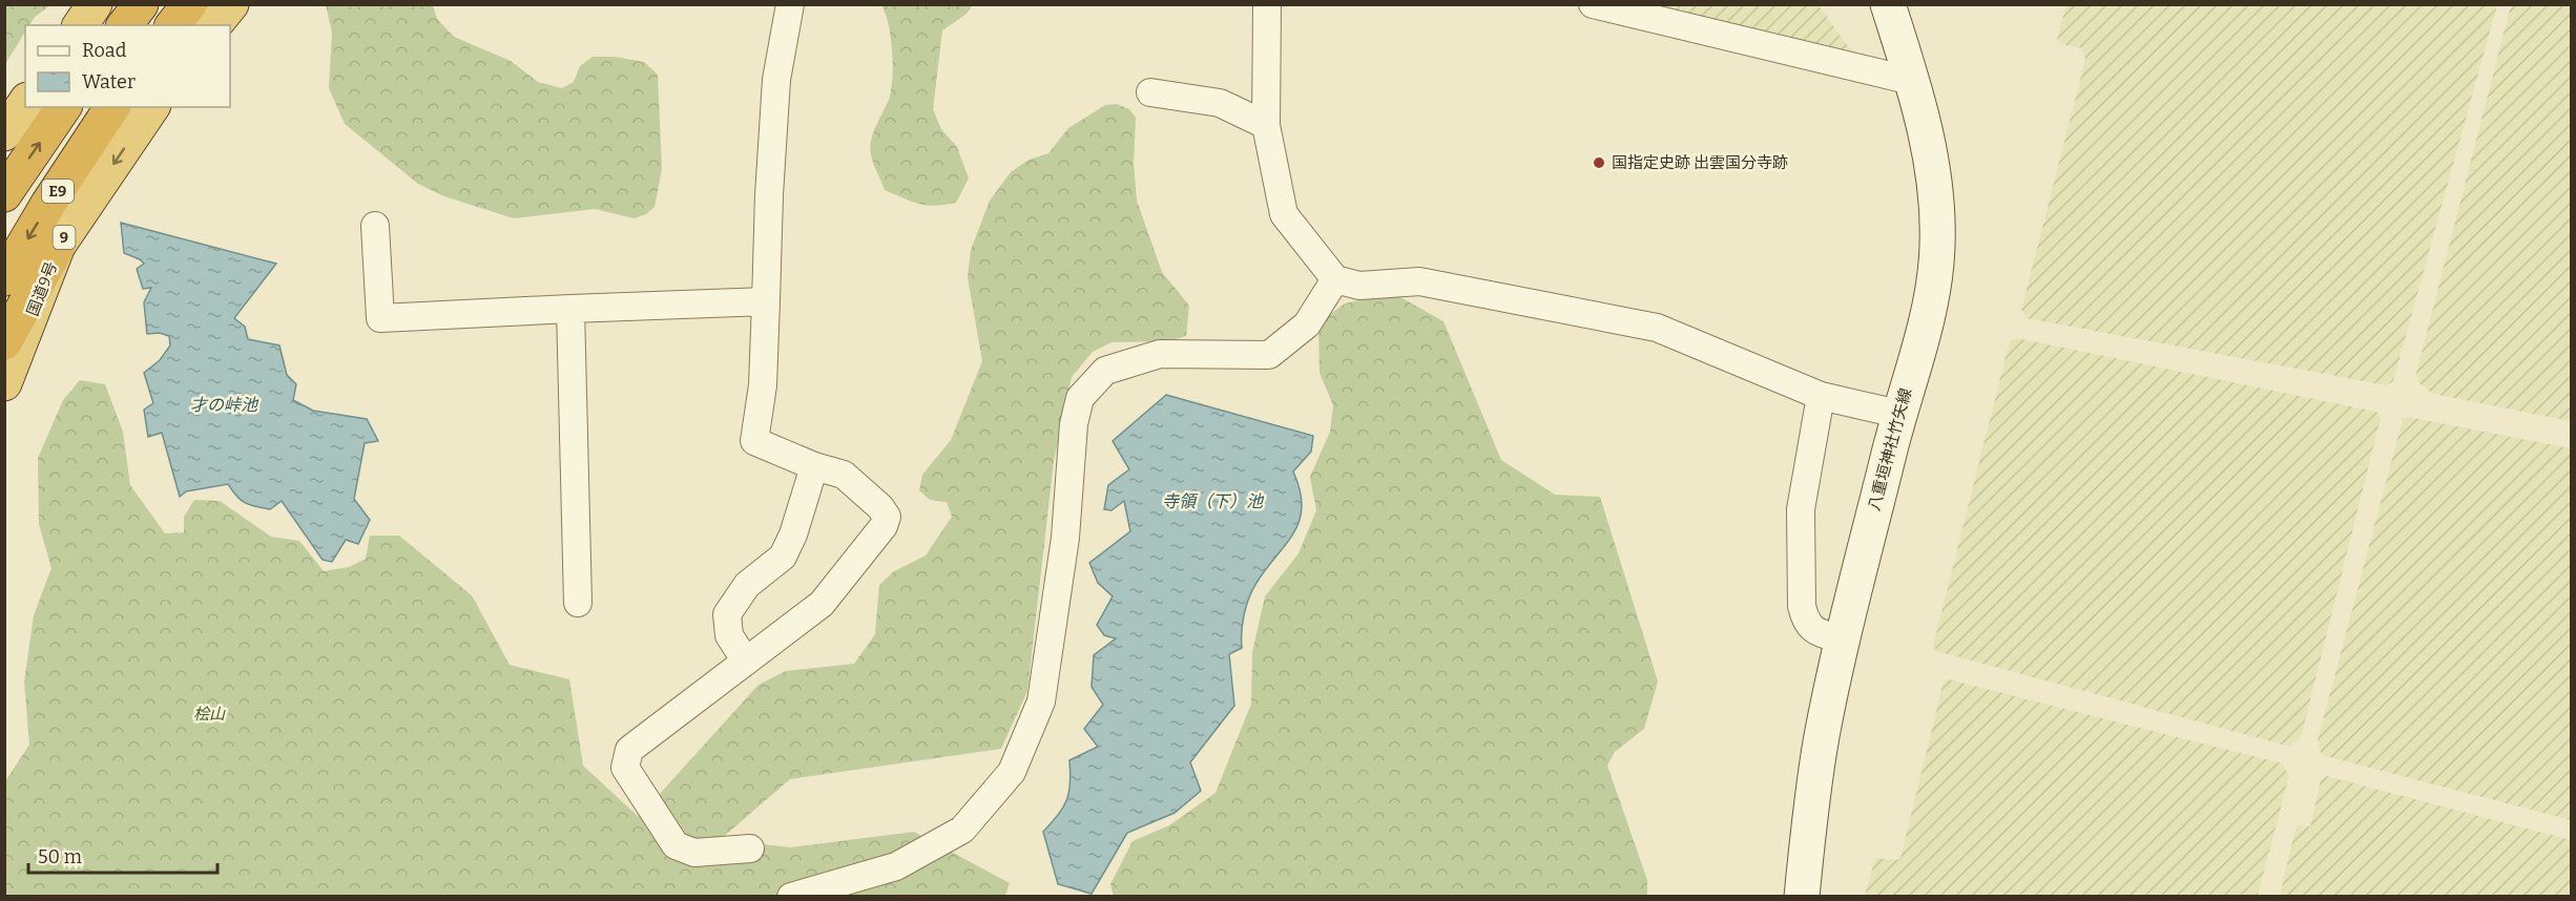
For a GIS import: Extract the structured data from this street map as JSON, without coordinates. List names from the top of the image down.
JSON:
{
  "streets": {
    "highway": ["E9", "9", "国道9号"],
    "main road": ["八重垣神社竹矢線"]
  },
  "water": ["才の峠池", "寺領（下）池"],
  "parks": ["桧山"],
  "places": ["国指定史跡 出雲国分寺跡"],
  "legend": ["Road", "Water"],
  "scale_bar": "50 m"
}
